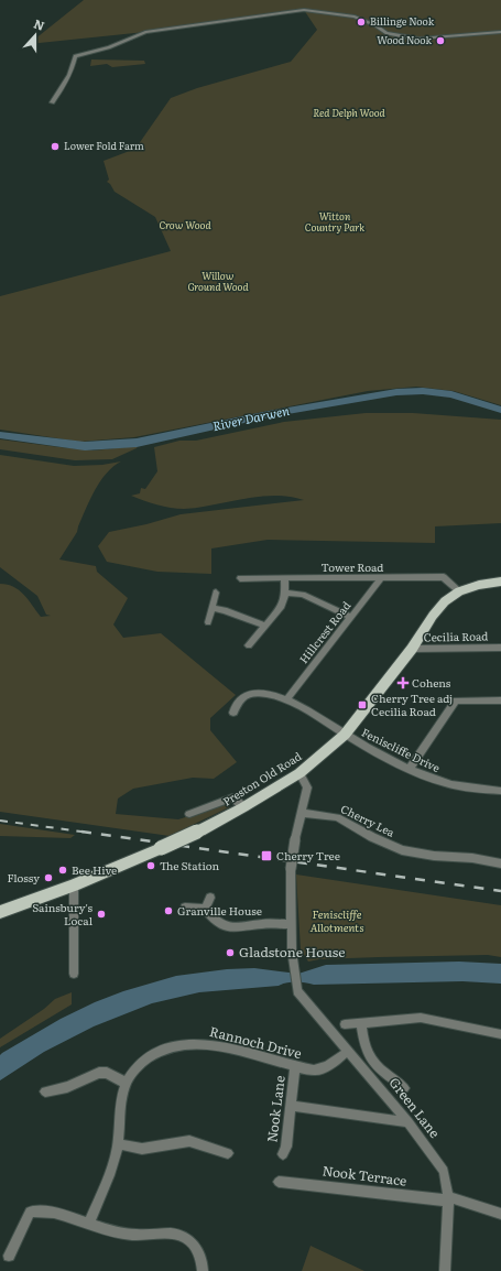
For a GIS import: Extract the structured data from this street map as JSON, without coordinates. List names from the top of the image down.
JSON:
{
  "streets": {
    "main road": ["Preston Old Road"],
    "street": [
      "Tower Road",
      "Hillcrest Road",
      "Cecilia Road",
      "Feniscliffe Drive",
      "Cherry Lea",
      "Rannoch Drive",
      "Green Lane",
      "Nook Lane",
      "Nook Terrace"
    ]
  },
  "crossings": [
    ["Tower Road", "Hillcrest Road"],
    ["Tower Road", "Preston Old Road"],
    ["Hillcrest Road", "Feniscliffe Drive"],
    ["Cecilia Road", "Preston Old Road"],
    ["Feniscliffe Drive", "Preston Old Road"],
    ["Rannoch Drive", "Green Lane"],
    ["Rannoch Drive", "Nook Lane"],
    ["Green Lane", "Nook Terrace"]
  ],
  "water": ["River Darwen"],
  "parks": [
    "Red Delph Wood",
    "Witton Country Park",
    "Crow Wood",
    "Willow Ground Wood",
    "Feniscliffe Allotments"
  ],
  "places": {
    "other": [
      "Billinge Nook",
      "Wood Nook",
      "Lower Fold Farm",
      "The Station",
      "Bee Hive",
      "Flossy",
      "Granville House",
      "Sainsbury's Local",
      "Gladstone House"
    ],
    "health": ["Cohens"],
    "transit": ["Cherry Tree adj Cecilia Road", "Cherry Tree"]
  },
  "north": "top"
}
